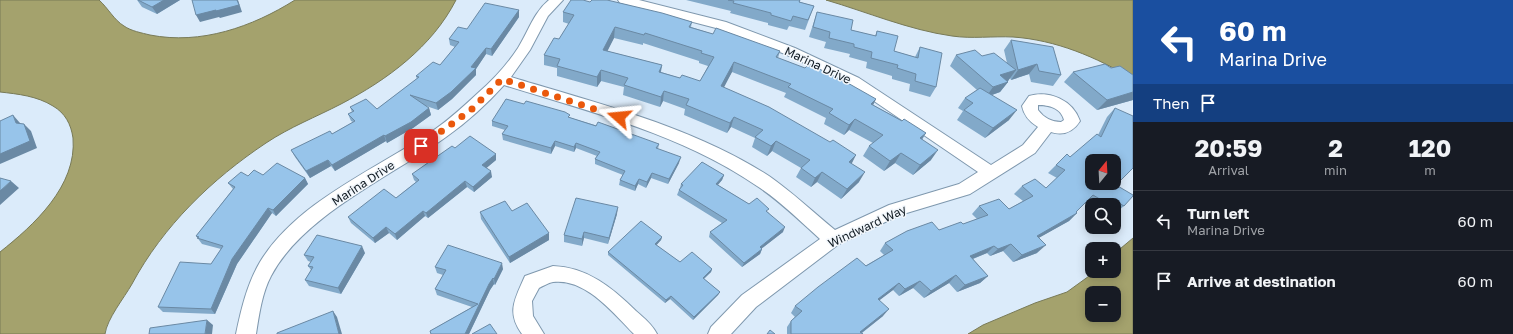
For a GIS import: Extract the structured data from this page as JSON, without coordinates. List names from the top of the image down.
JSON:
{
  "streets": {
    "street": ["Marina Drive", "Windward Way"]
  },
  "crossings": [
    ["Marina Drive", "Windward Way"]
  ],
  "north": "top",
  "page": {
    "turn": ["60 m", "Marina Drive"],
    "then": "Then",
    "eta": [
      "20:59",
      "Arrival",
      "2",
      "min",
      "120",
      "m"
    ],
    "map_buttons": ["+", "−"],
    "list": [
      {
        "name": "Turn left",
        "note": "Marina Drive",
        "value": "60 m"
      },
      {
        "name": "Arrive at destination",
        "value": "60 m"
      }
    ]
  }
}
